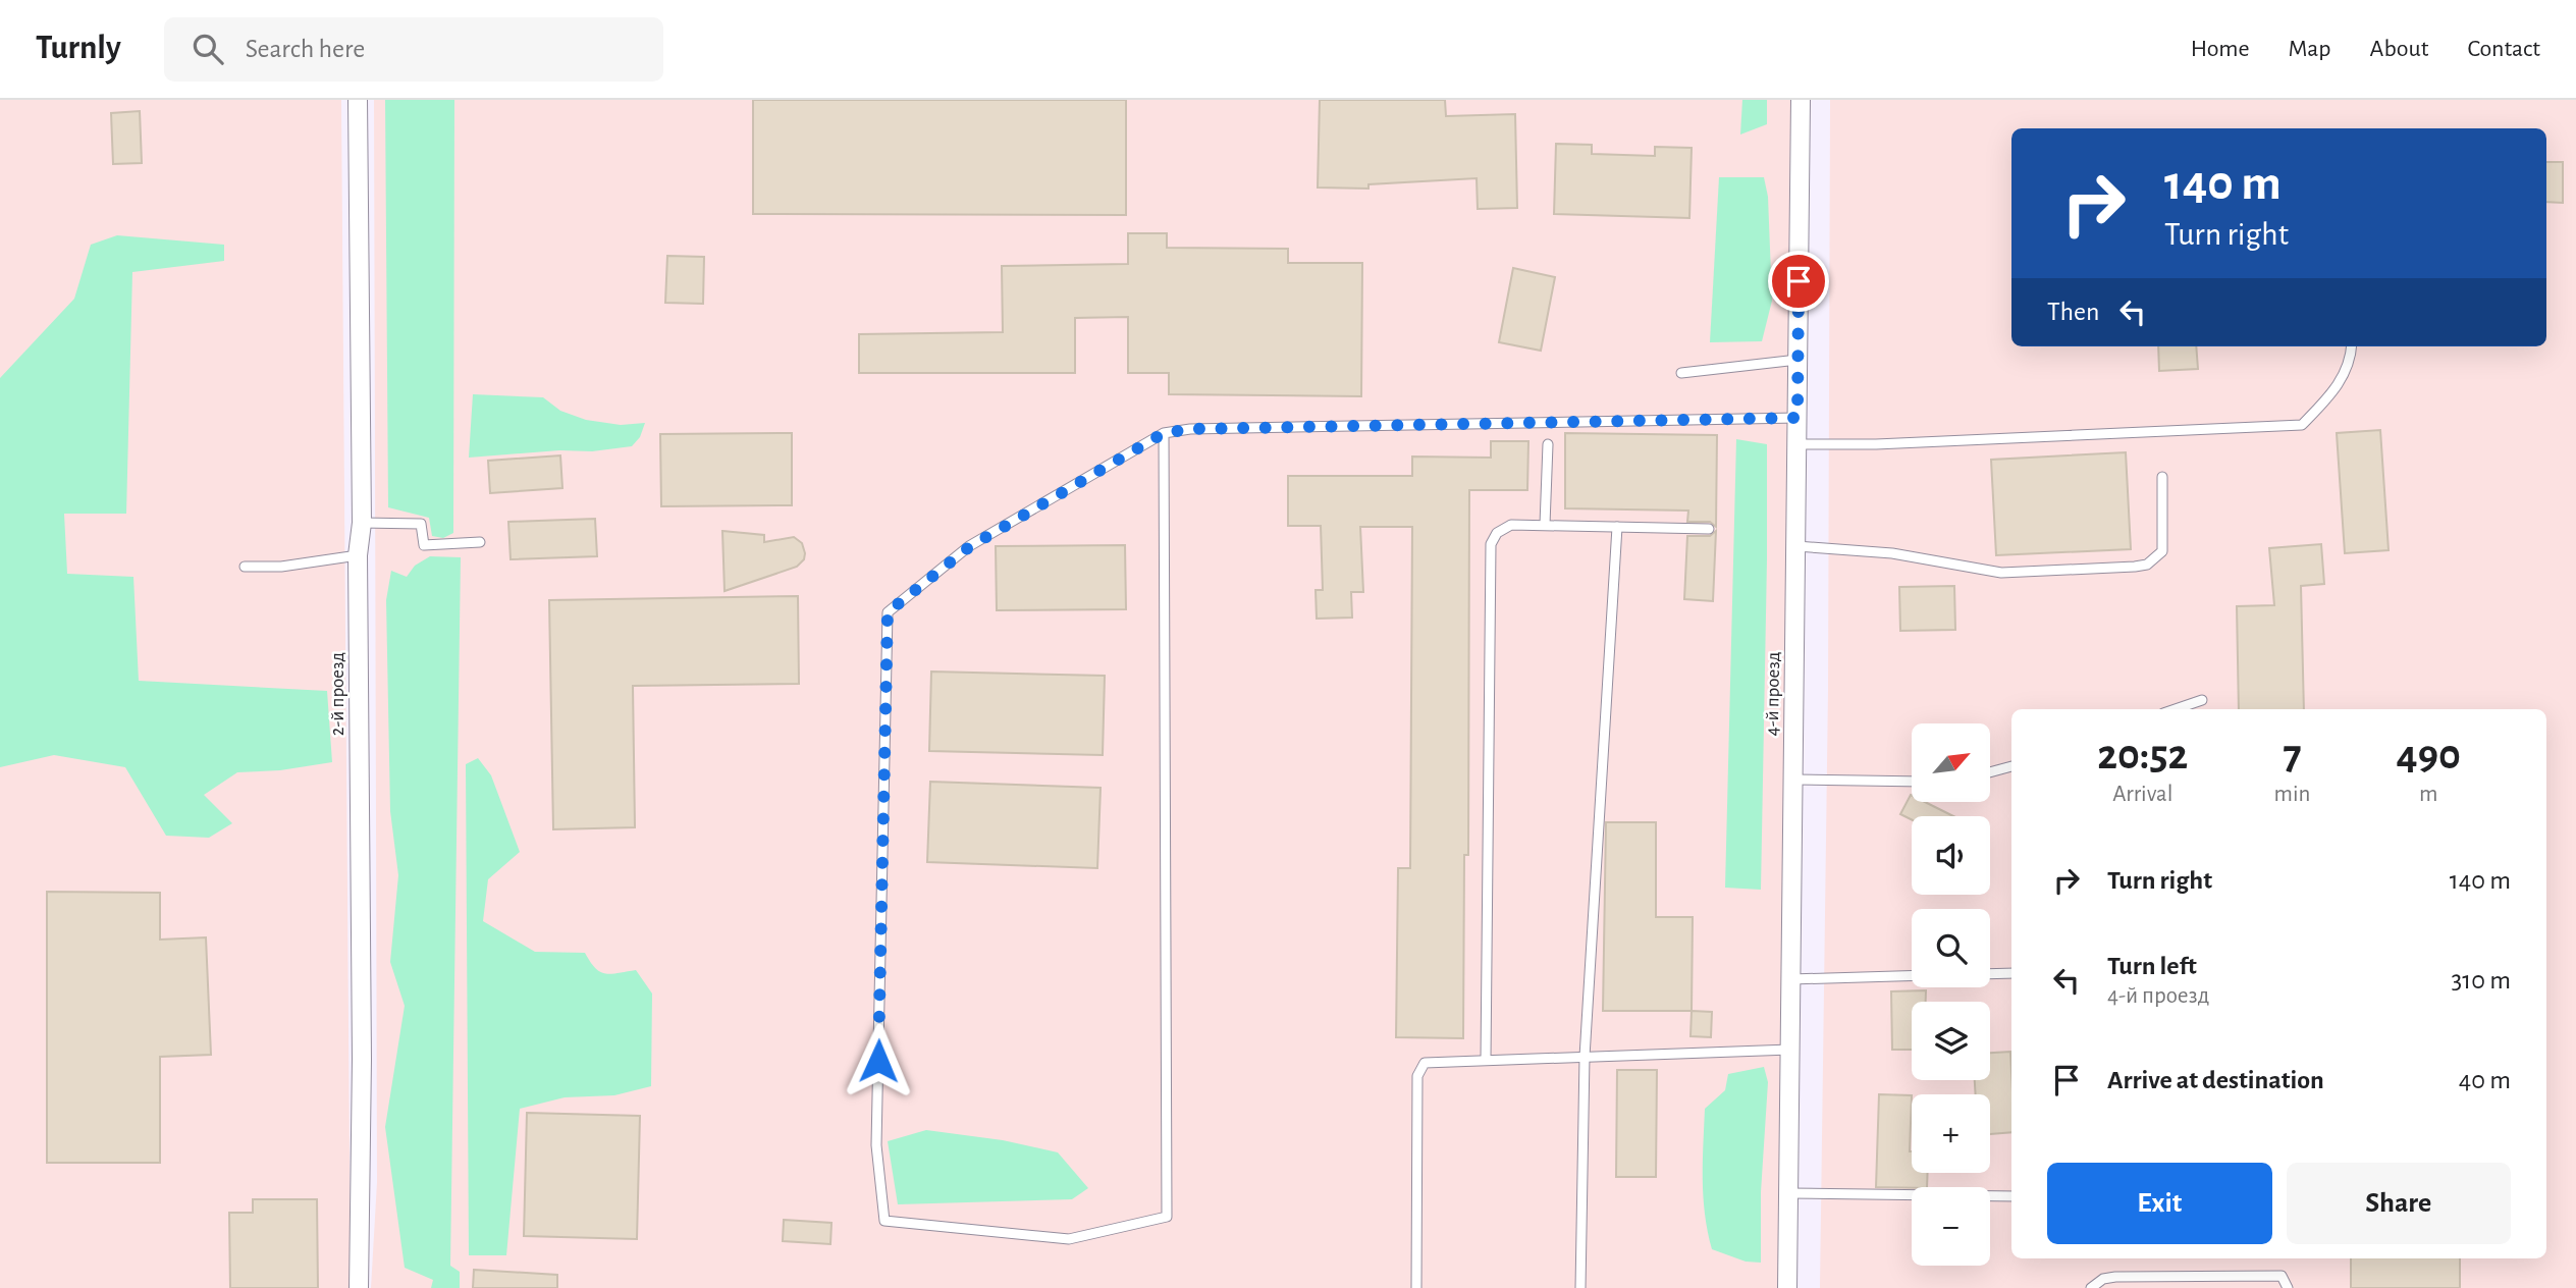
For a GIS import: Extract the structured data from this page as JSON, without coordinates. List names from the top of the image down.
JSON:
{
  "streets": {
    "street": ["2-й проезд", "4-й проезд"]
  },
  "north": "top right",
  "page": {
    "header": "Turnly",
    "search": "Search here",
    "nav": [
      "Home",
      "Map",
      "About",
      "Contact"
    ],
    "turn": ["140 m", "Turn right"],
    "then": "Then",
    "eta": [
      "20:52",
      "Arrival",
      "7",
      "min",
      "490",
      "m"
    ],
    "map_buttons": ["+", "−"],
    "list": [
      {
        "name": "Turn right",
        "value": "140 m"
      },
      {
        "name": "Turn left",
        "note": "4-й проезд",
        "value": "310 m"
      },
      {
        "name": "Arrive at destination",
        "value": "40 m"
      }
    ],
    "buttons": ["Exit", "Share"]
  }
}
